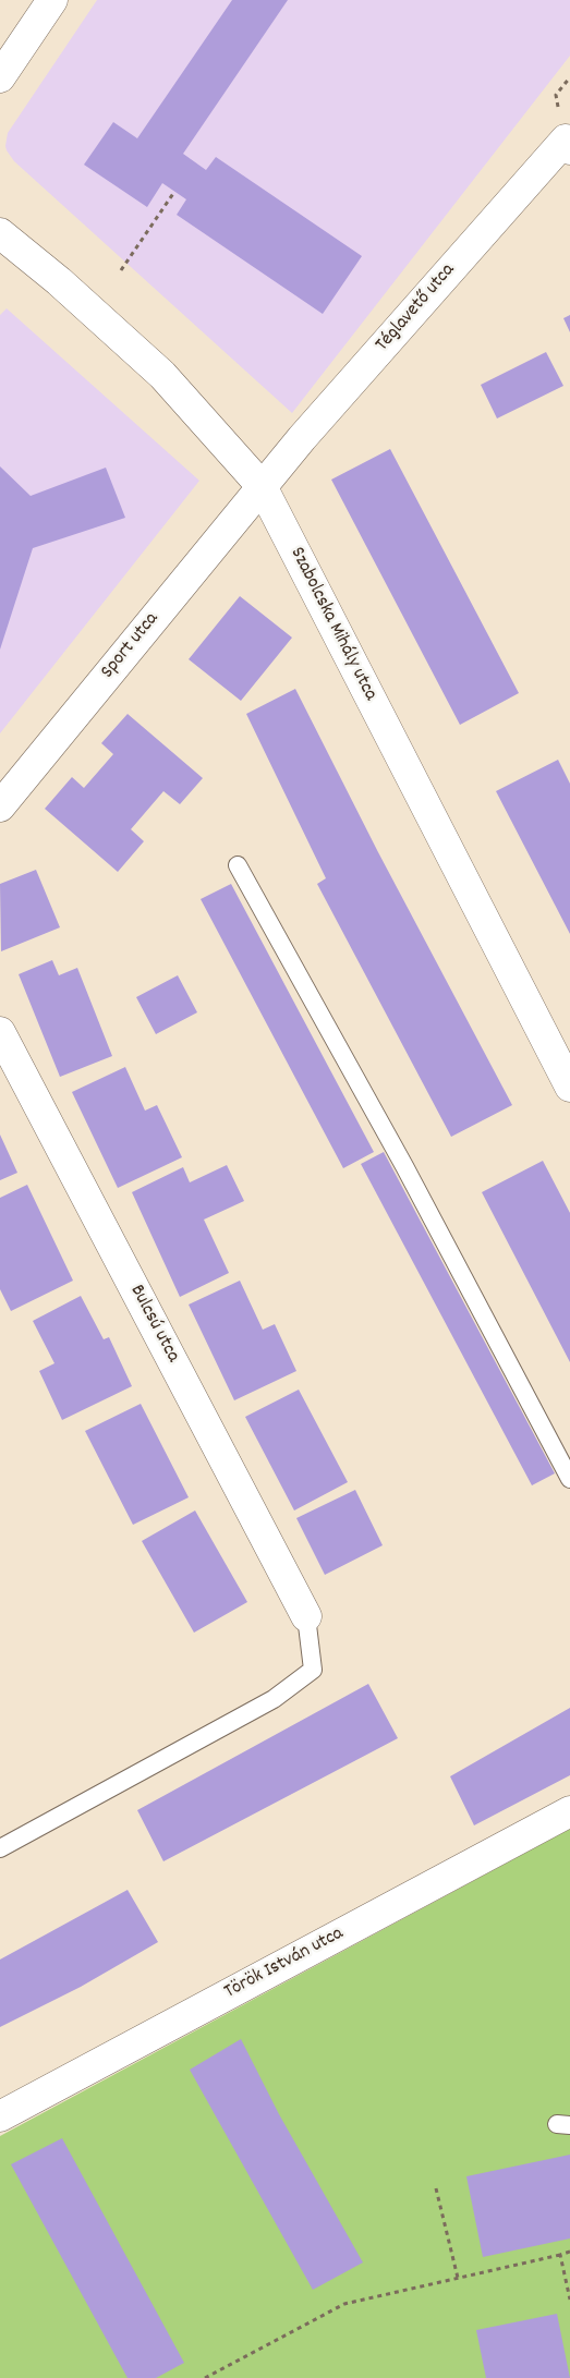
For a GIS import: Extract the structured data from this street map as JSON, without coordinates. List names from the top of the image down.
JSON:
{
  "streets": {
    "street": [
      "Téglavető utca",
      "Szabolcska Mihály utca",
      "Sport utca",
      "Bulcsú utca",
      "Török István utca"
    ]
  },
  "crossings": [
    ["Téglavető utca", "Szabolcska Mihály utca"],
    ["Téglavető utca", "Sport utca"],
    ["Szabolcska Mihály utca", "Sport utca"]
  ]
}
